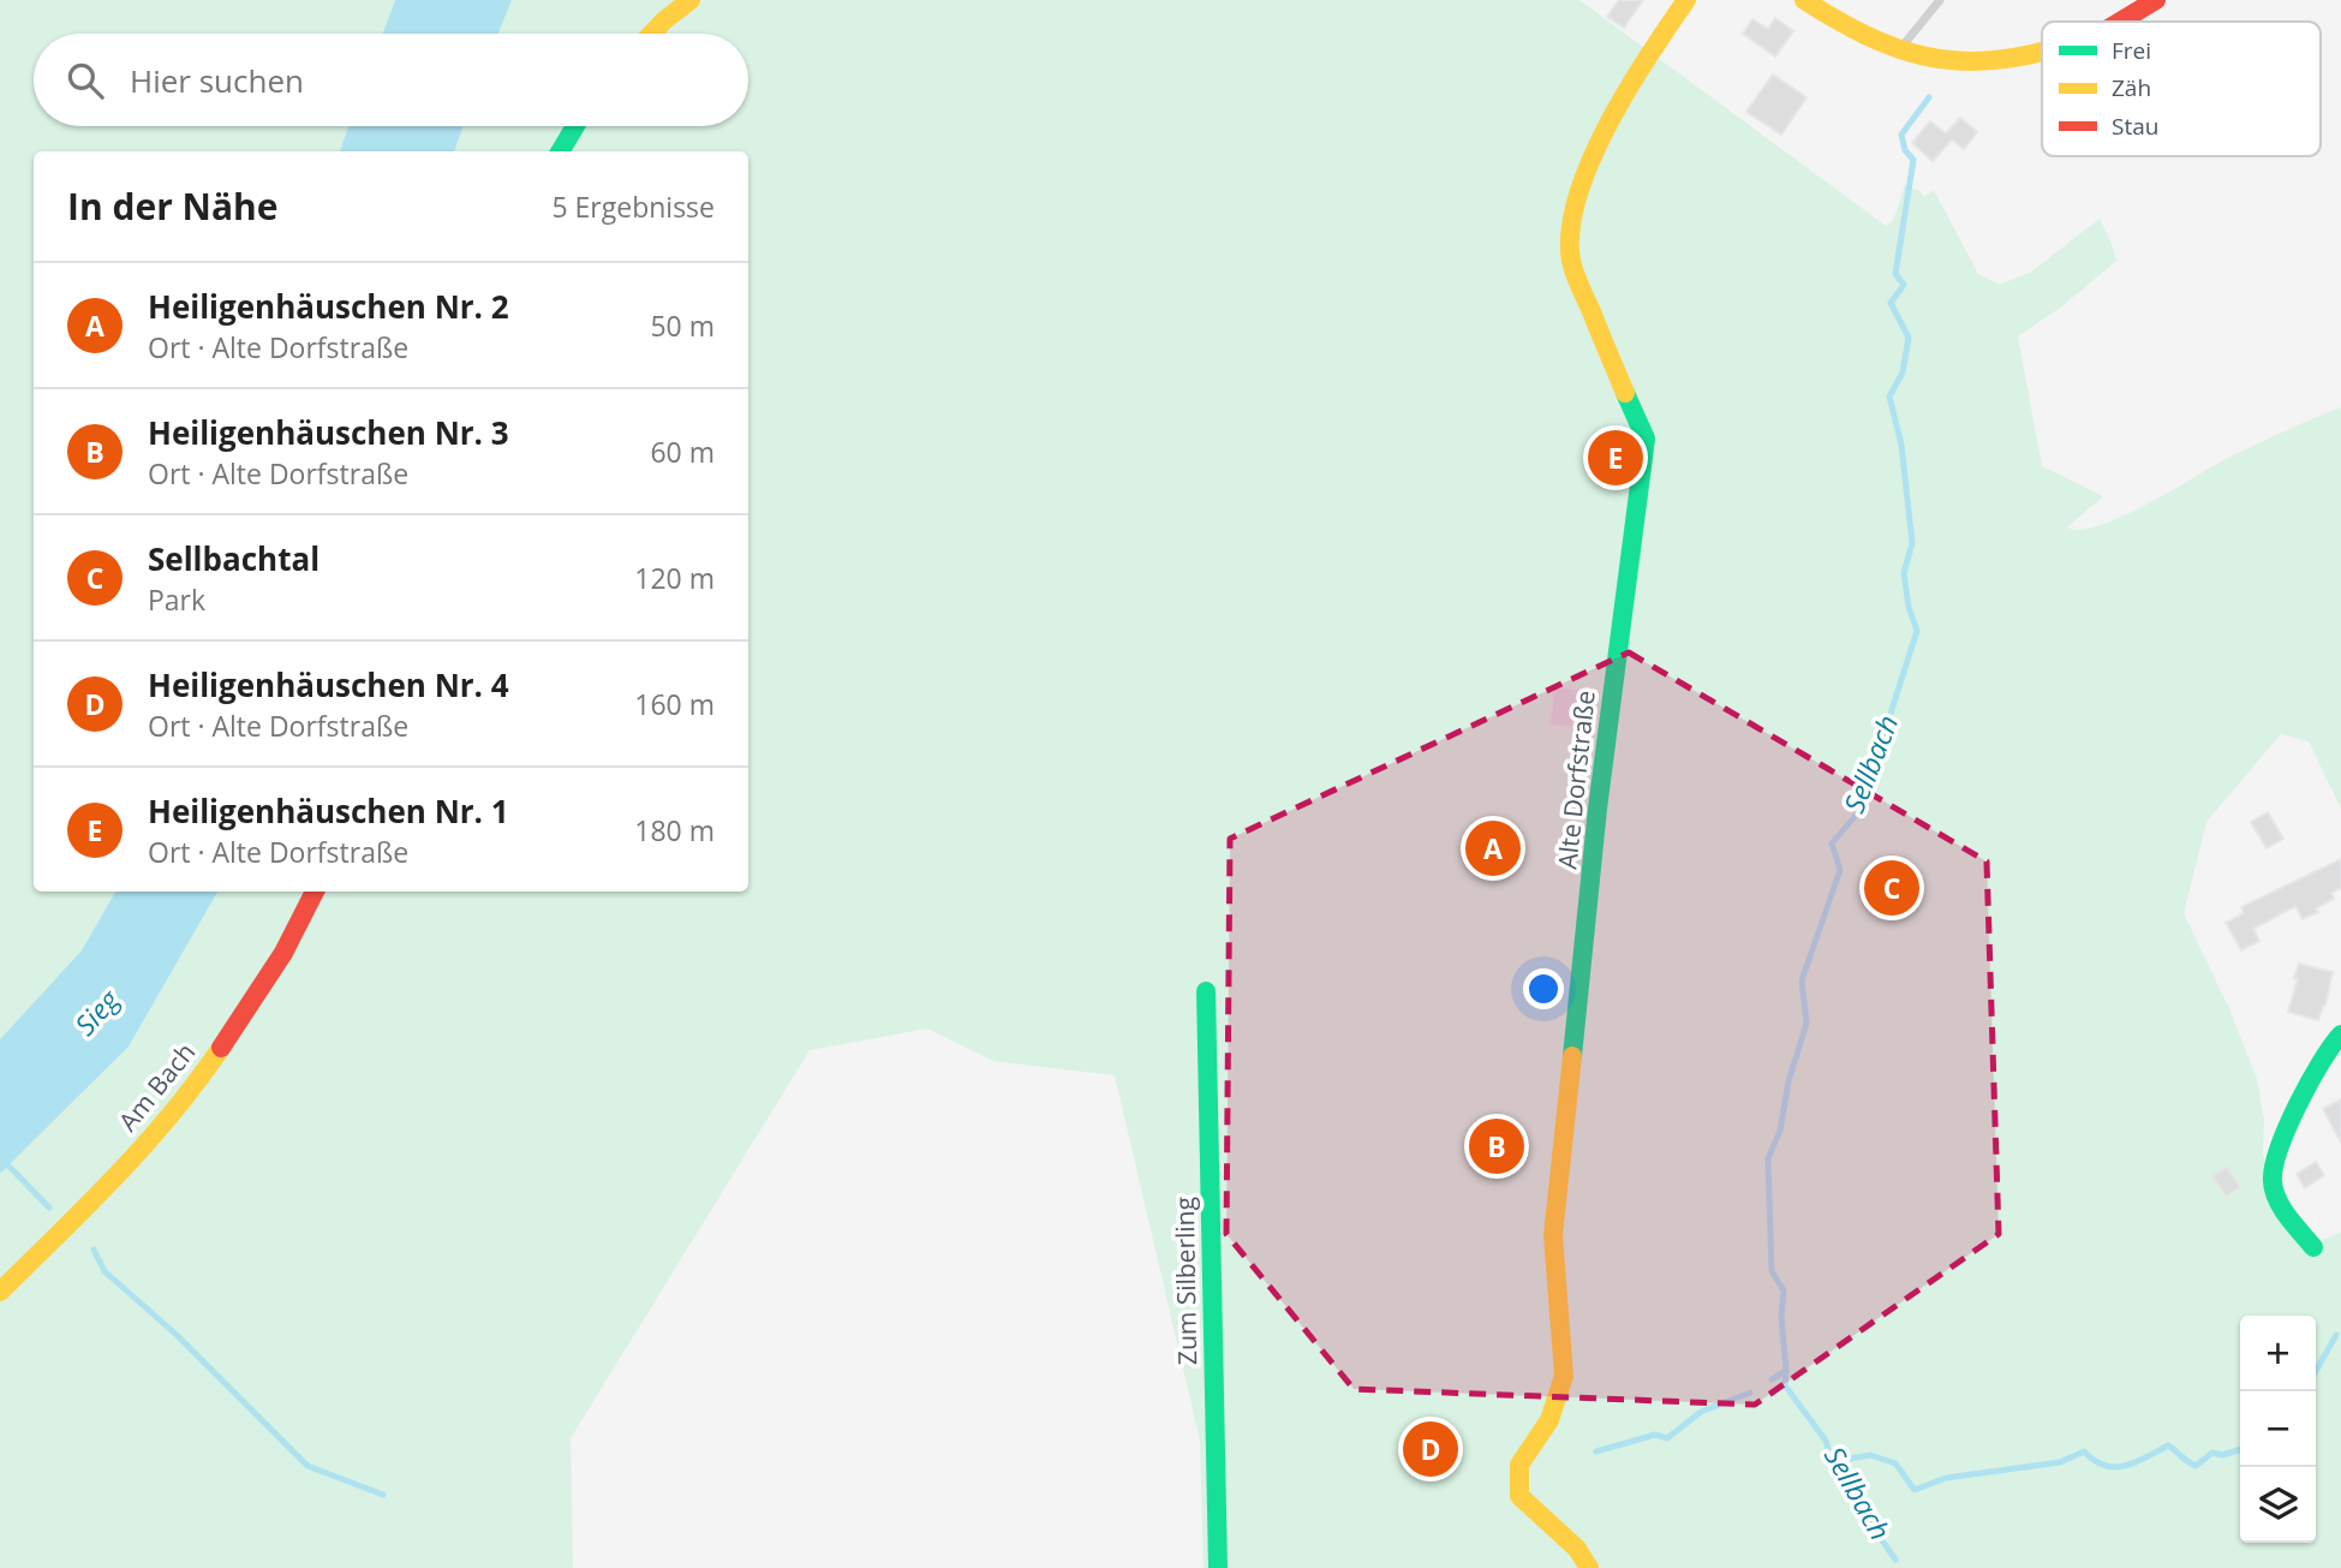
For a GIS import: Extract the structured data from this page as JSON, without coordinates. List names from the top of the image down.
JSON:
{
  "streets": {
    "street": ["Alte Dorfstraße", "Am Bach", "Zum Silberling"]
  },
  "water": ["Sellbach", "Sieg"],
  "legend": ["Frei", "Zäh", "Stau"],
  "page": {
    "search": "Hier suchen",
    "heading": ["In der Nähe", "5 Ergebnisse"],
    "list": [
      {
        "mark": "A",
        "name": "Heiligenhäuschen Nr. 2",
        "note": "Ort · Alte Dorfstraße",
        "value": "50 m"
      },
      {
        "mark": "B",
        "name": "Heiligenhäuschen Nr. 3",
        "note": "Ort · Alte Dorfstraße",
        "value": "60 m"
      },
      {
        "mark": "C",
        "name": "Sellbachtal",
        "note": "Park",
        "value": "120 m"
      },
      {
        "mark": "D",
        "name": "Heiligenhäuschen Nr. 4",
        "note": "Ort · Alte Dorfstraße",
        "value": "160 m"
      },
      {
        "mark": "E",
        "name": "Heiligenhäuschen Nr. 1",
        "note": "Ort · Alte Dorfstraße",
        "value": "180 m"
      }
    ],
    "pins": [
      "E",
      "A",
      "C",
      "B",
      "D"
    ],
    "map_buttons": ["+", "−"]
  }
}
